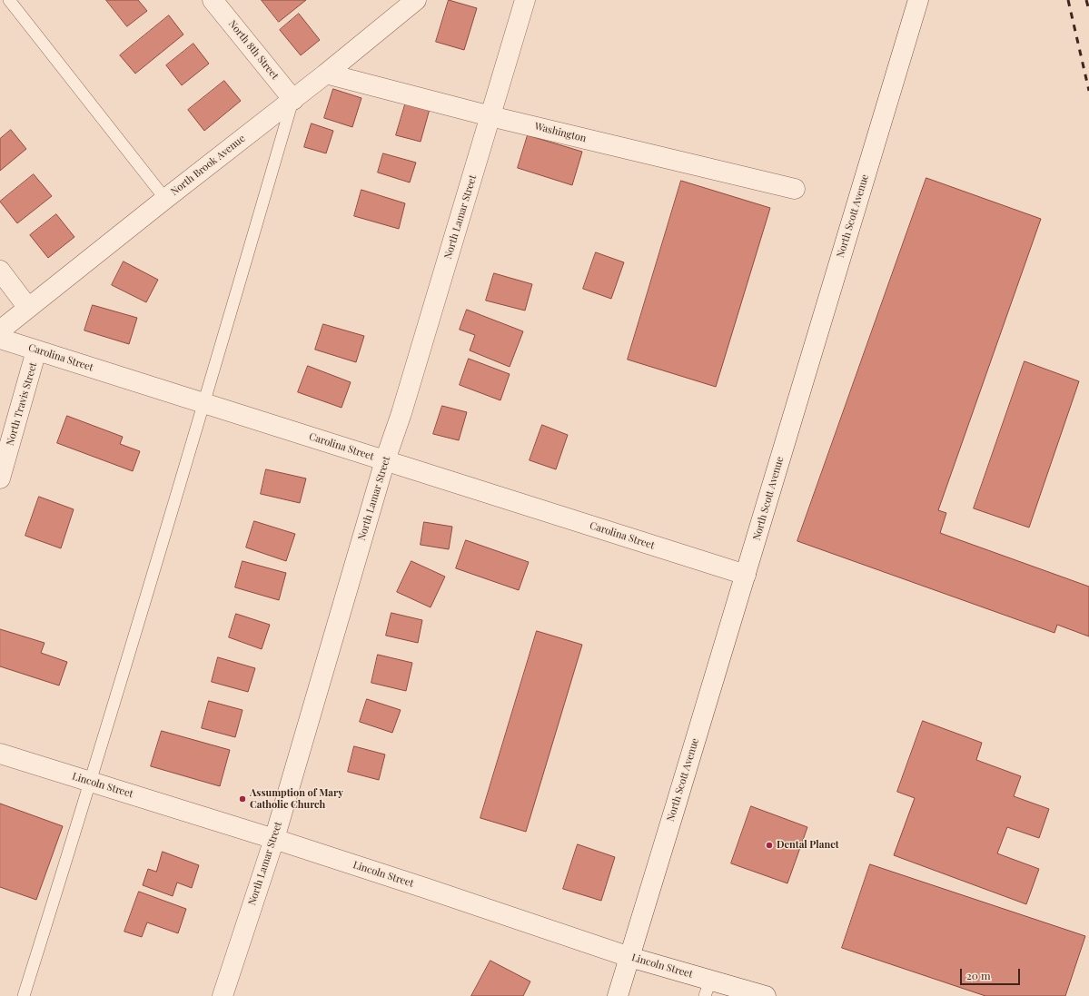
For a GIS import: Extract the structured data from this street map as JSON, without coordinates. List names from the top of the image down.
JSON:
{
  "streets": {
    "street": [
      "North 8th Street",
      "Washington",
      "North Brook Avenue",
      "North Scott Avenue",
      "North Lamar Street",
      "Carolina Street",
      "North Travis Street",
      "Lincoln Street"
    ]
  },
  "crossings": [
    ["North 8th Street", "North Brook Avenue"],
    ["Washington", "North Brook Avenue"],
    ["Washington", "North Lamar Street"],
    ["North Scott Avenue", "Carolina Street"],
    ["North Scott Avenue", "Lincoln Street"],
    ["North Lamar Street", "Carolina Street"],
    ["North Lamar Street", "Lincoln Street"],
    ["Carolina Street", "North Travis Street"]
  ],
  "places": ["Assumption of Mary Catholic Church", "Dental Planet"],
  "scale_bar": "20 m"
}
